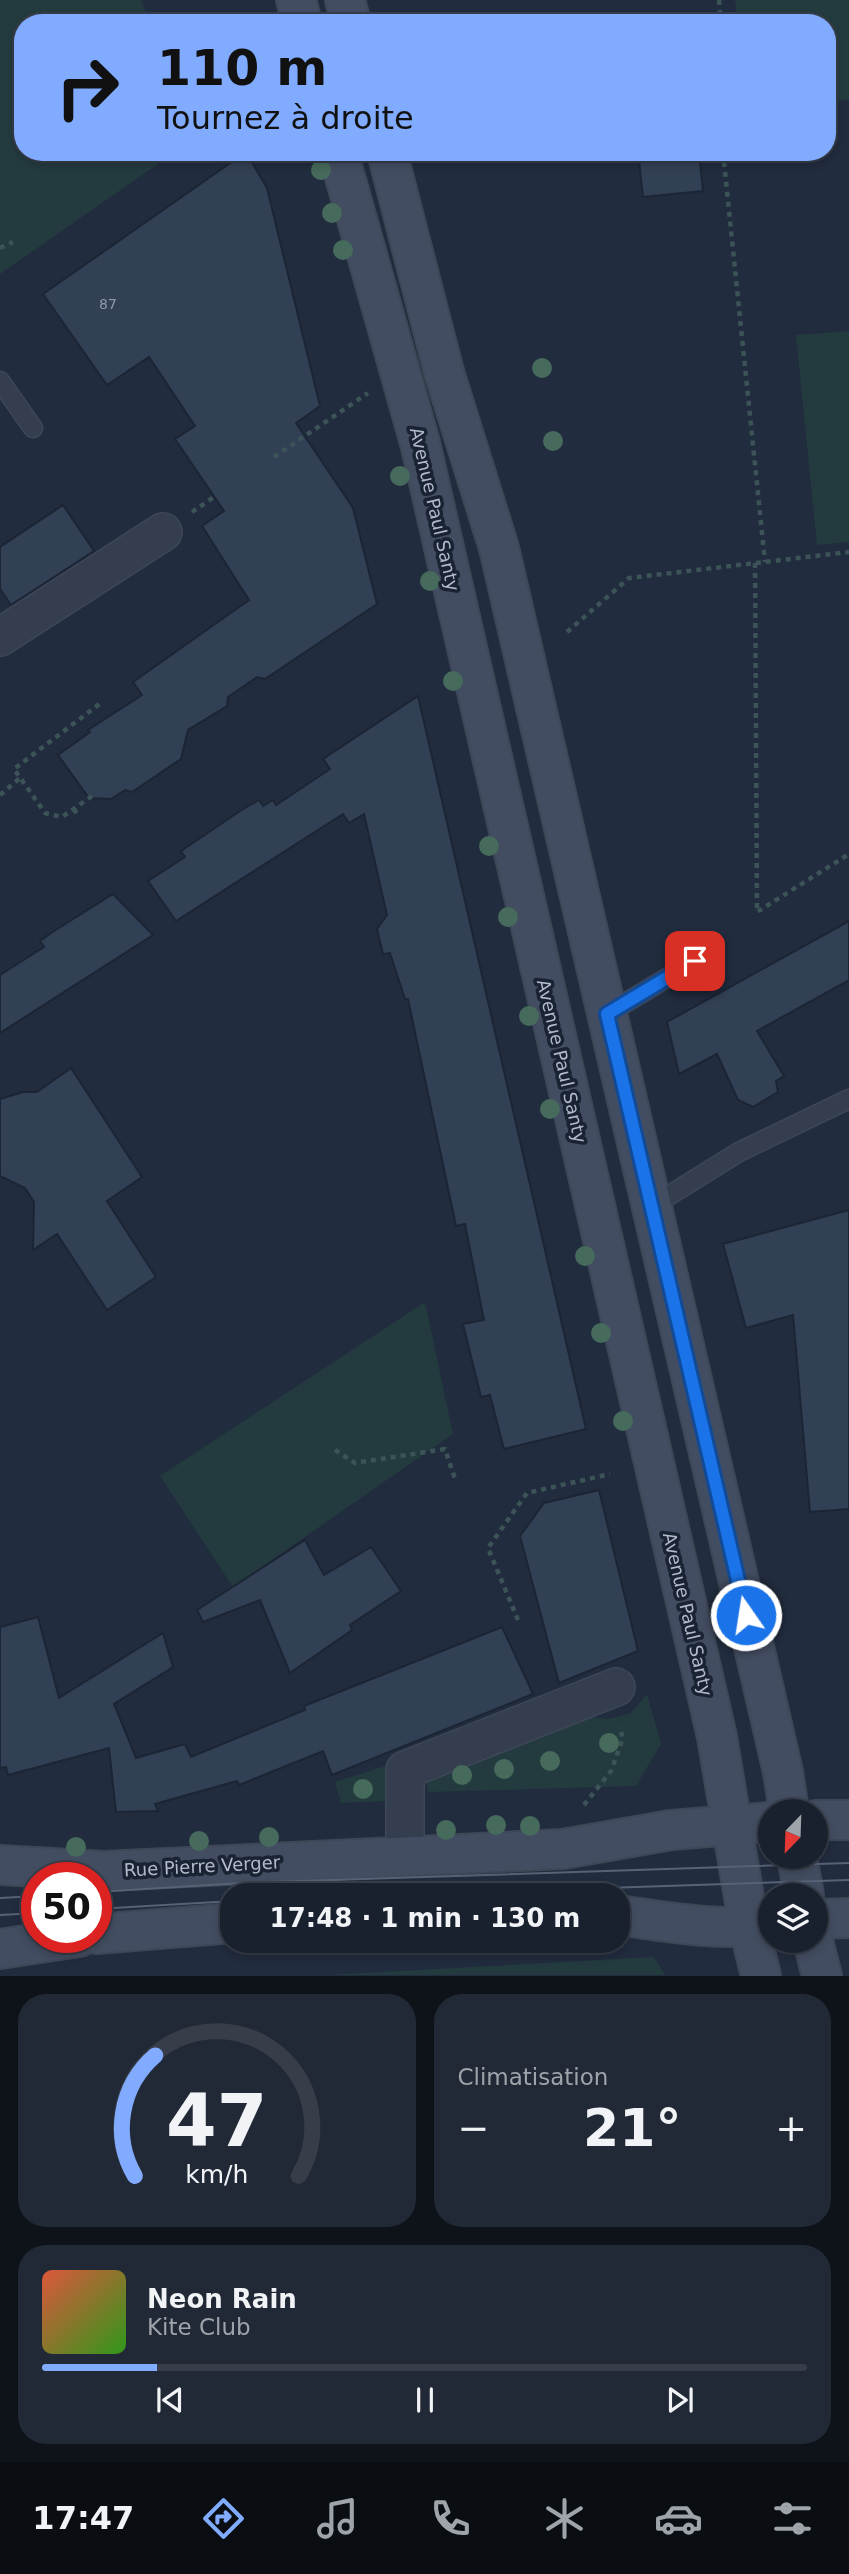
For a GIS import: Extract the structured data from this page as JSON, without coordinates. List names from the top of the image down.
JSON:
{
  "streets": {
    "main road": ["Avenue Paul Santy", "Rue Pierre Verger"]
  },
  "crossings": [
    ["Avenue Paul Santy", "Rue Pierre Verger"]
  ],
  "house_numbers": ["87"],
  "north": "bottom left",
  "page": {
    "turn": ["110 m", "Tournez à droite"],
    "limit": "50",
    "trip": "17:48 · 1 min · 130 m",
    "tile": "Climatisation",
    "heat": ["−", "21°", "+"],
    "song": ["Neon Rain", "Kite Club"],
    "tabs": "17:47",
    "gauge": ["47", "km/h"]
  }
}
